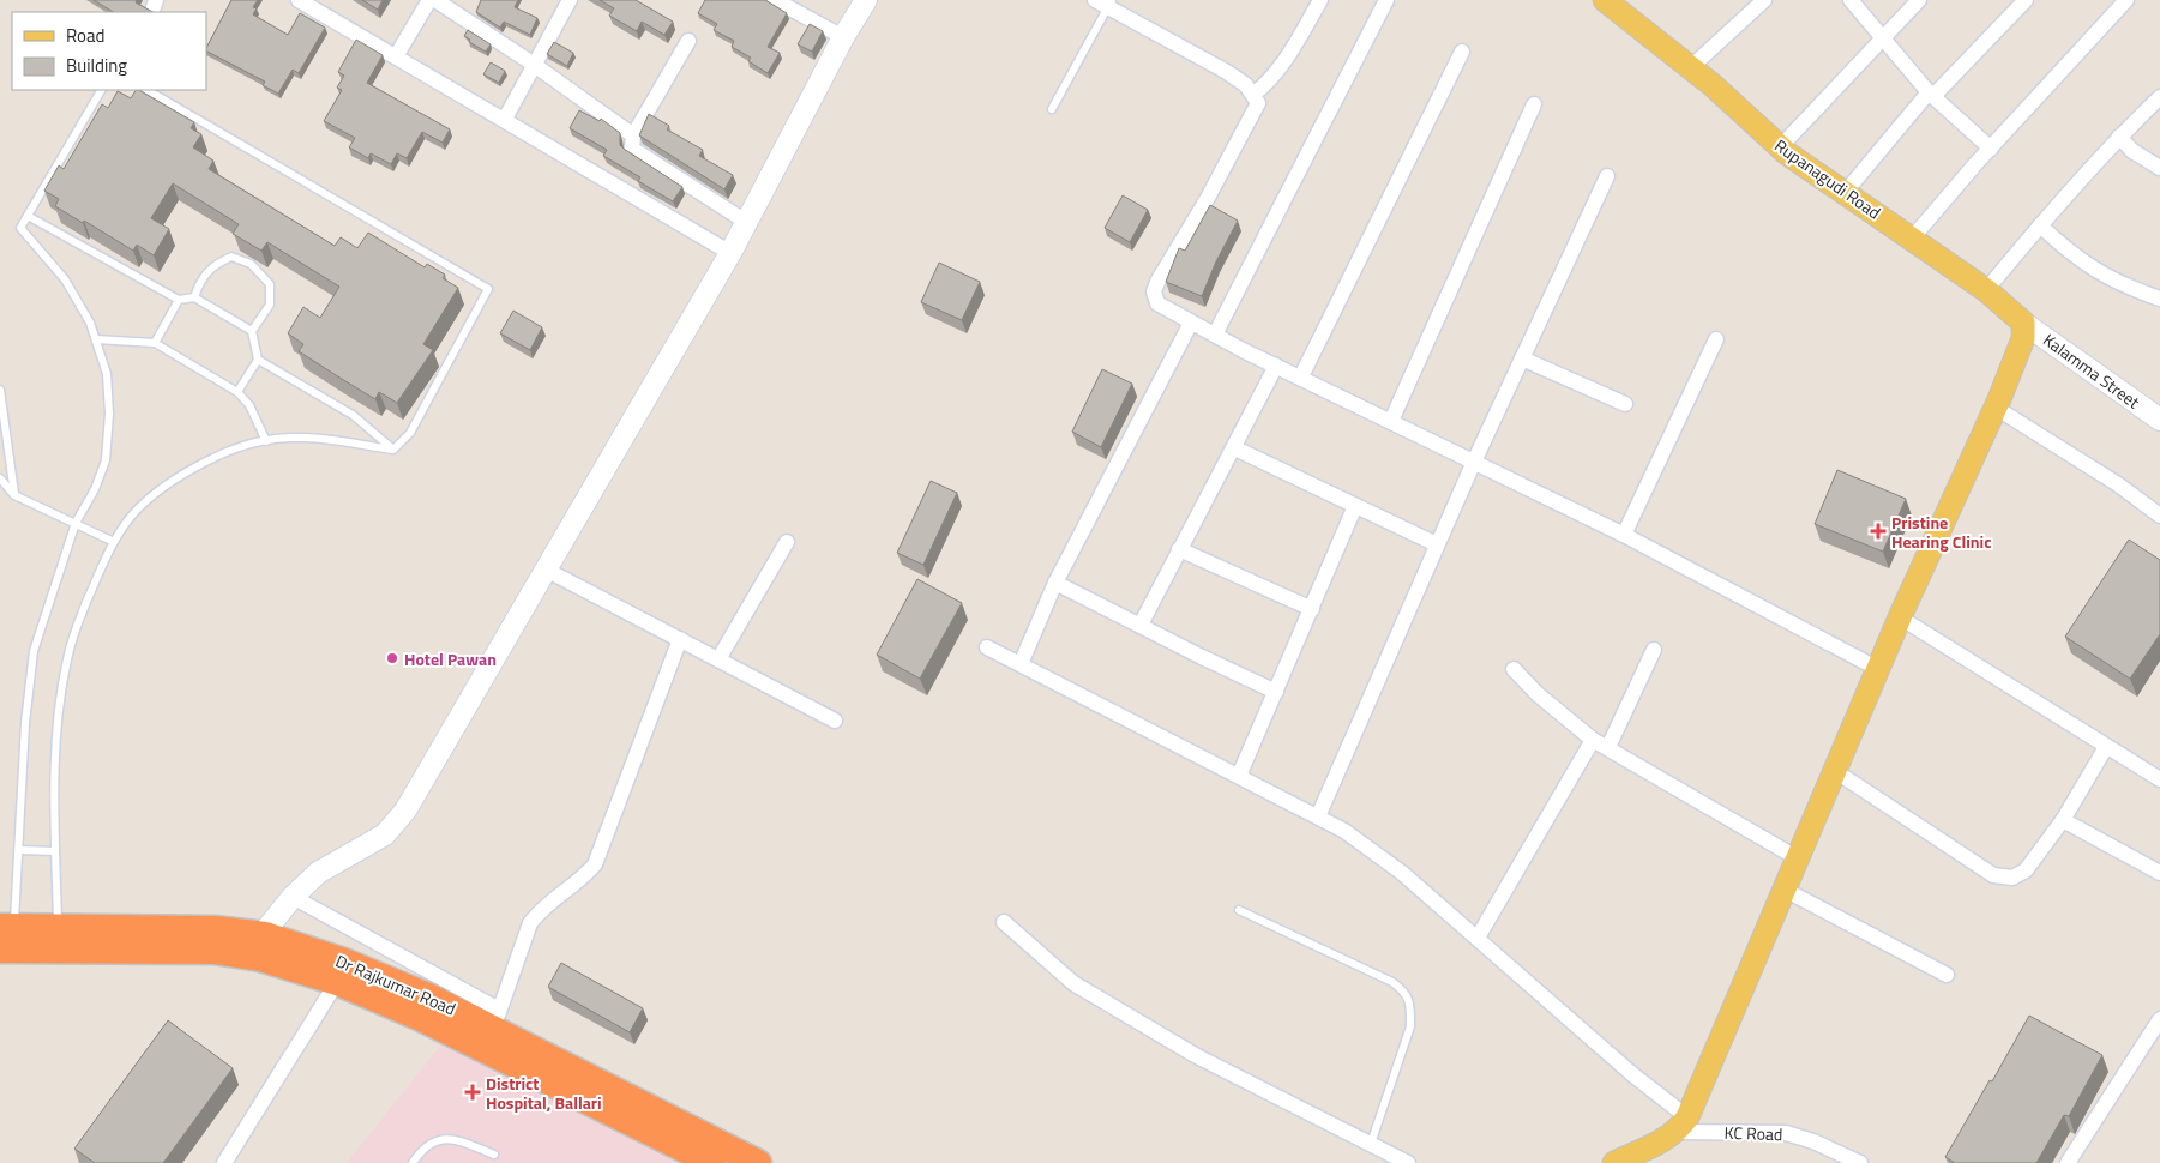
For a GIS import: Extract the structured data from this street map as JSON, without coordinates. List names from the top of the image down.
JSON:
{
  "streets": {
    "highway": ["Dr Rajkumar Road"],
    "main road": ["Rupanagudi Road"],
    "street": ["Kalamma Street", "KC Road"]
  },
  "crossings": [
    ["Rupanagudi Road", "Kalamma Street"]
  ],
  "places": {
    "health": ["Pristine Hearing Clinic", "District Hospital, Ballari"],
    "other": ["Hotel Pawan"]
  },
  "legend": ["Road", "Building"]
}
